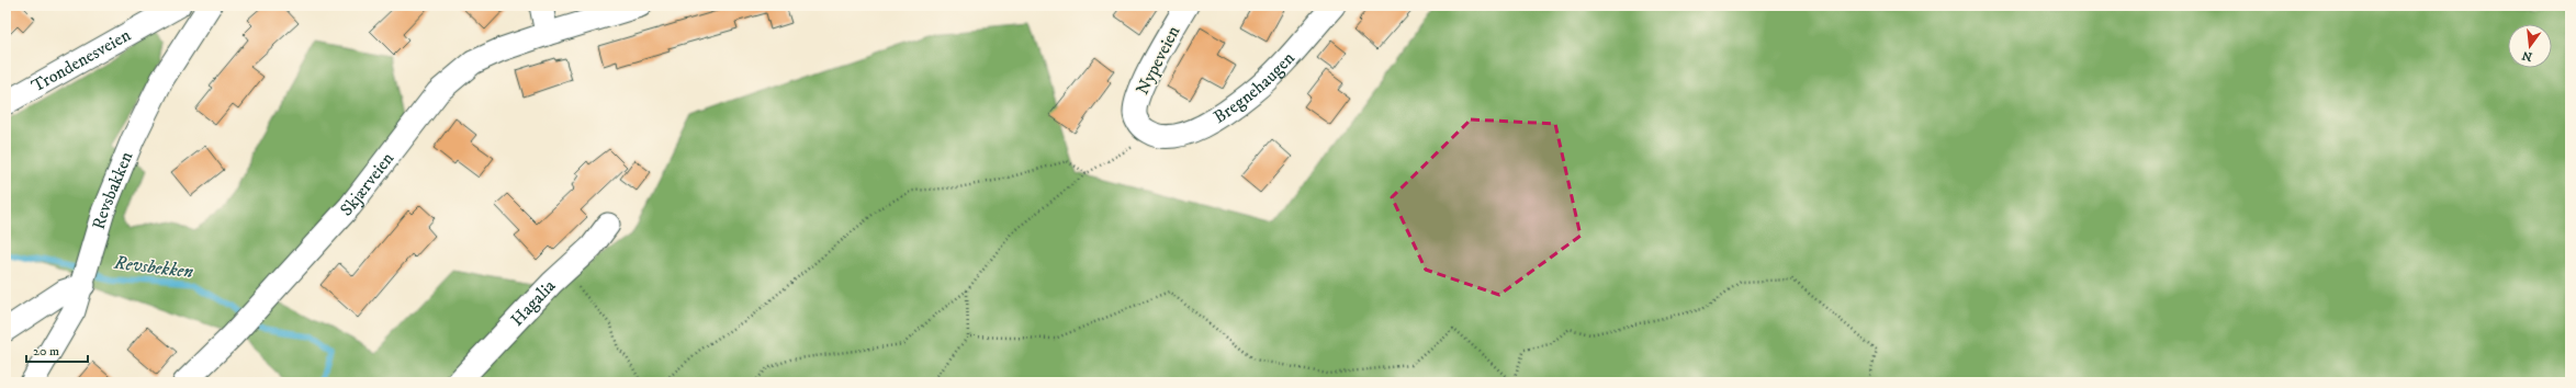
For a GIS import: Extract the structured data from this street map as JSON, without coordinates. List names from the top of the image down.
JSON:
{
  "streets": {
    "street": [
      "Nypeveien",
      "Trondenesveien",
      "Bregnehaugen",
      "Skjærveien",
      "Revsbakken",
      "Hagalia"
    ]
  },
  "crossings": [
    ["Nypeveien", "Bregnehaugen"]
  ],
  "water": ["Revsbekken"],
  "scale_bar": "20 m",
  "north": "bottom"
}
